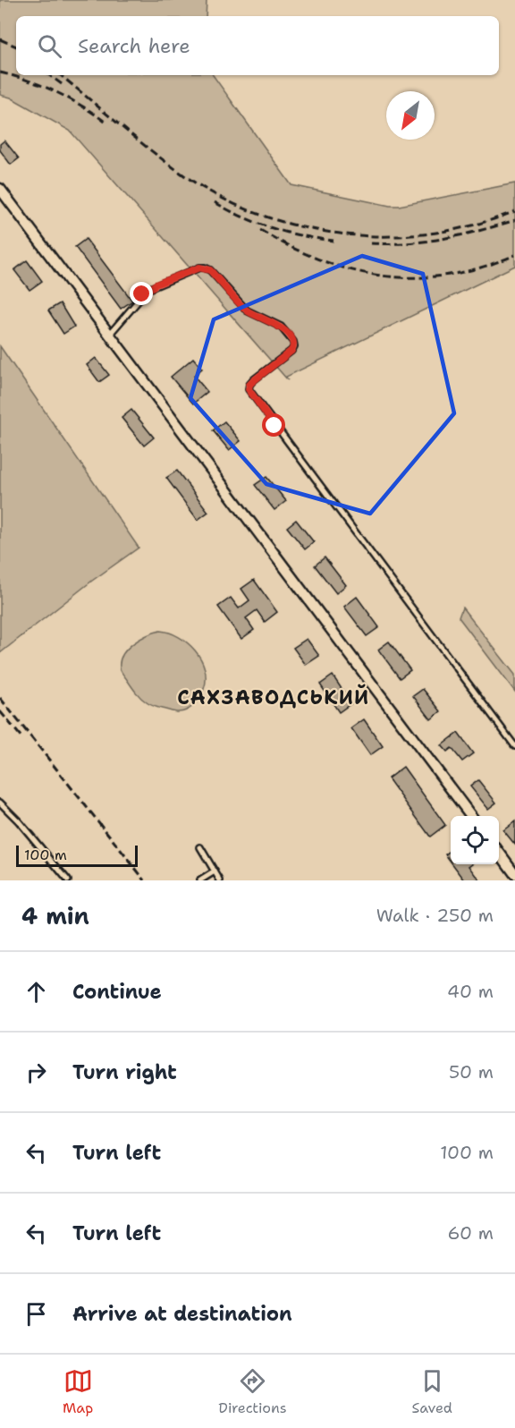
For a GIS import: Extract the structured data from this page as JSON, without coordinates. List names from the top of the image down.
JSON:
{
  "districts": ["САХЗАВОДСЬКИЙ"],
  "scale_bar": "100 m",
  "north": "bottom left",
  "page": {
    "search": "Search here",
    "scale": "100 m",
    "heading": ["4 min", "Walk · 250 m"],
    "list": [
      ["Continue", "40 m"],
      ["Turn right", "50 m"],
      ["Turn left", "100 m"],
      ["Turn left", "60 m"],
      "Arrive at destination"
    ],
    "nav": ["Map", "Directions", "Saved"]
  }
}
